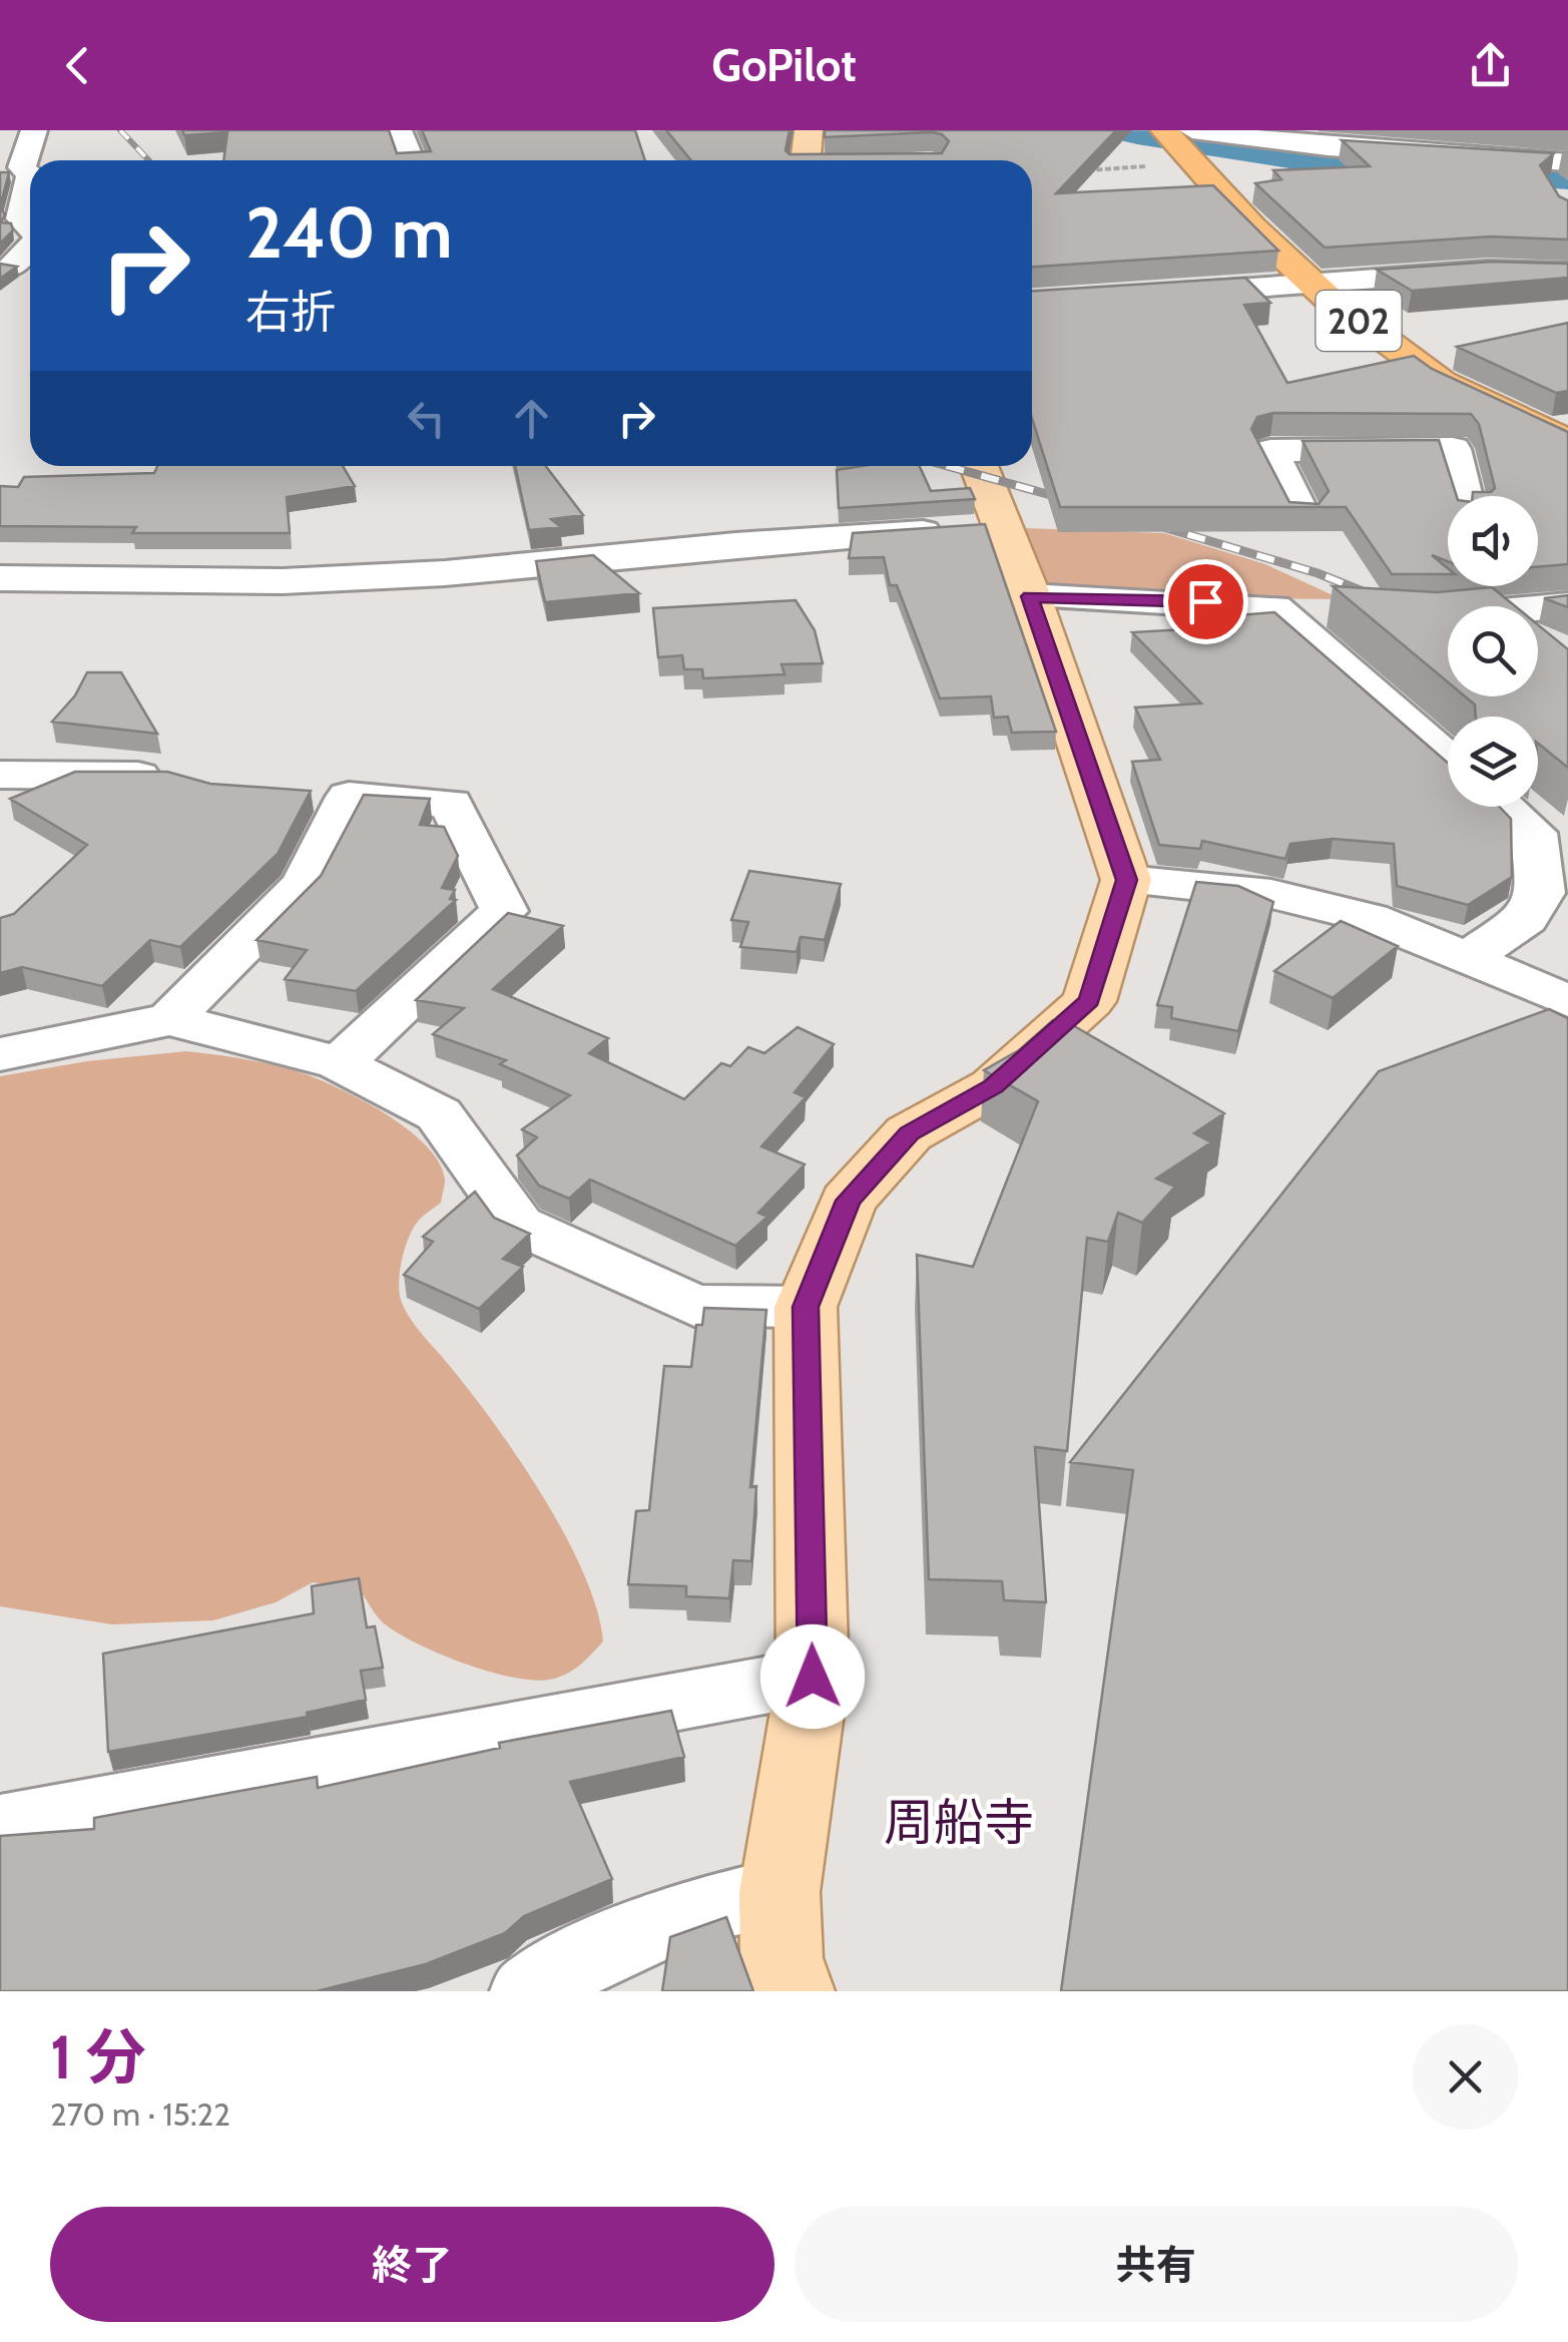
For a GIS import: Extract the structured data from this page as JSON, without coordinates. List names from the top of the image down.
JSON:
{
  "streets": {
    "highway": ["202"]
  },
  "districts": ["周船寺"],
  "page": {
    "header": "GoPilot",
    "turn": ["240 m", "右折"],
    "heading": ["1 分", "270 m · 15:22"],
    "buttons": ["終了", "共有"]
  }
}
